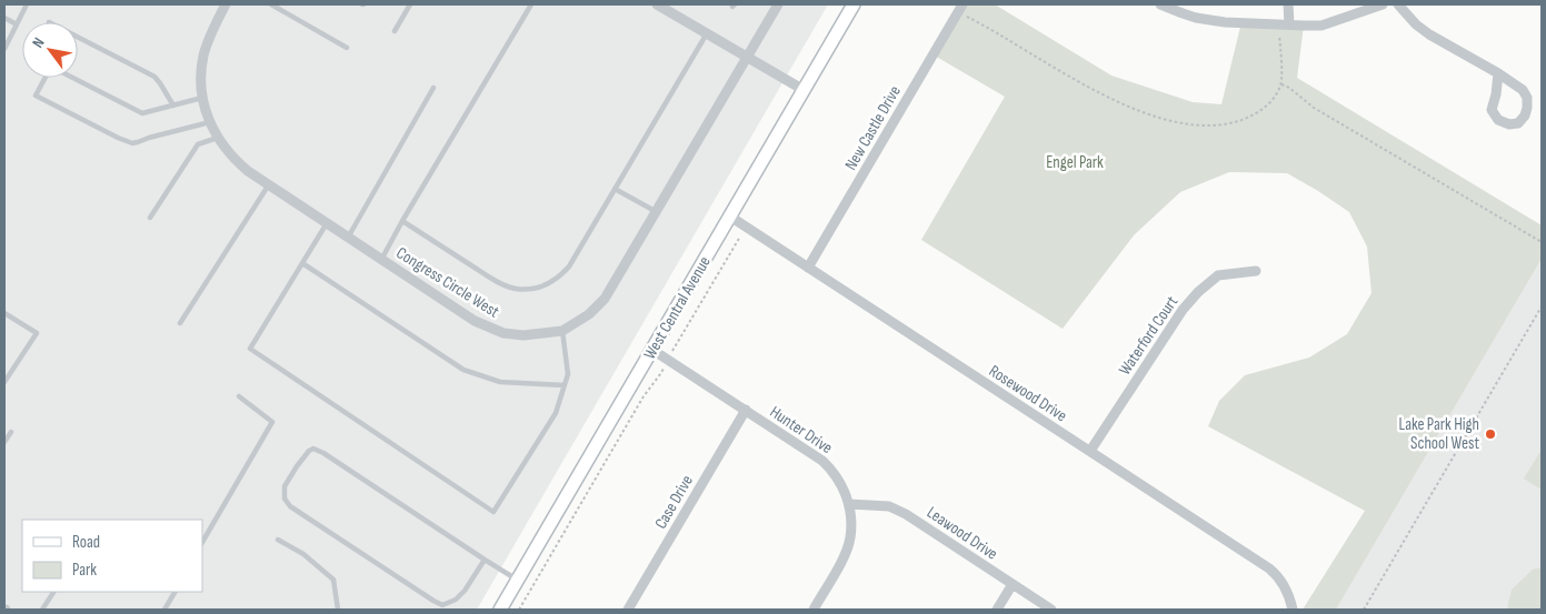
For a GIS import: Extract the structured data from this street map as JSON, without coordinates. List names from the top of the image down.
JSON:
{
  "streets": {
    "street": [
      "New Castle Drive",
      "Congress Circle West",
      "West Central Avenue",
      "Waterford Court",
      "Rosewood Drive",
      "Hunter Drive",
      "Case Drive",
      "Leawood Drive"
    ]
  },
  "crossings": [
    ["New Castle Drive", "Rosewood Drive"],
    ["West Central Avenue", "Rosewood Drive"],
    ["West Central Avenue", "Hunter Drive"],
    ["Waterford Court", "Rosewood Drive"],
    ["Hunter Drive", "Case Drive"],
    ["Hunter Drive", "Leawood Drive"]
  ],
  "parks": ["Engel Park"],
  "places": ["Lake Park High School West"],
  "legend": ["Road", "Park"],
  "north": "top left"
}
